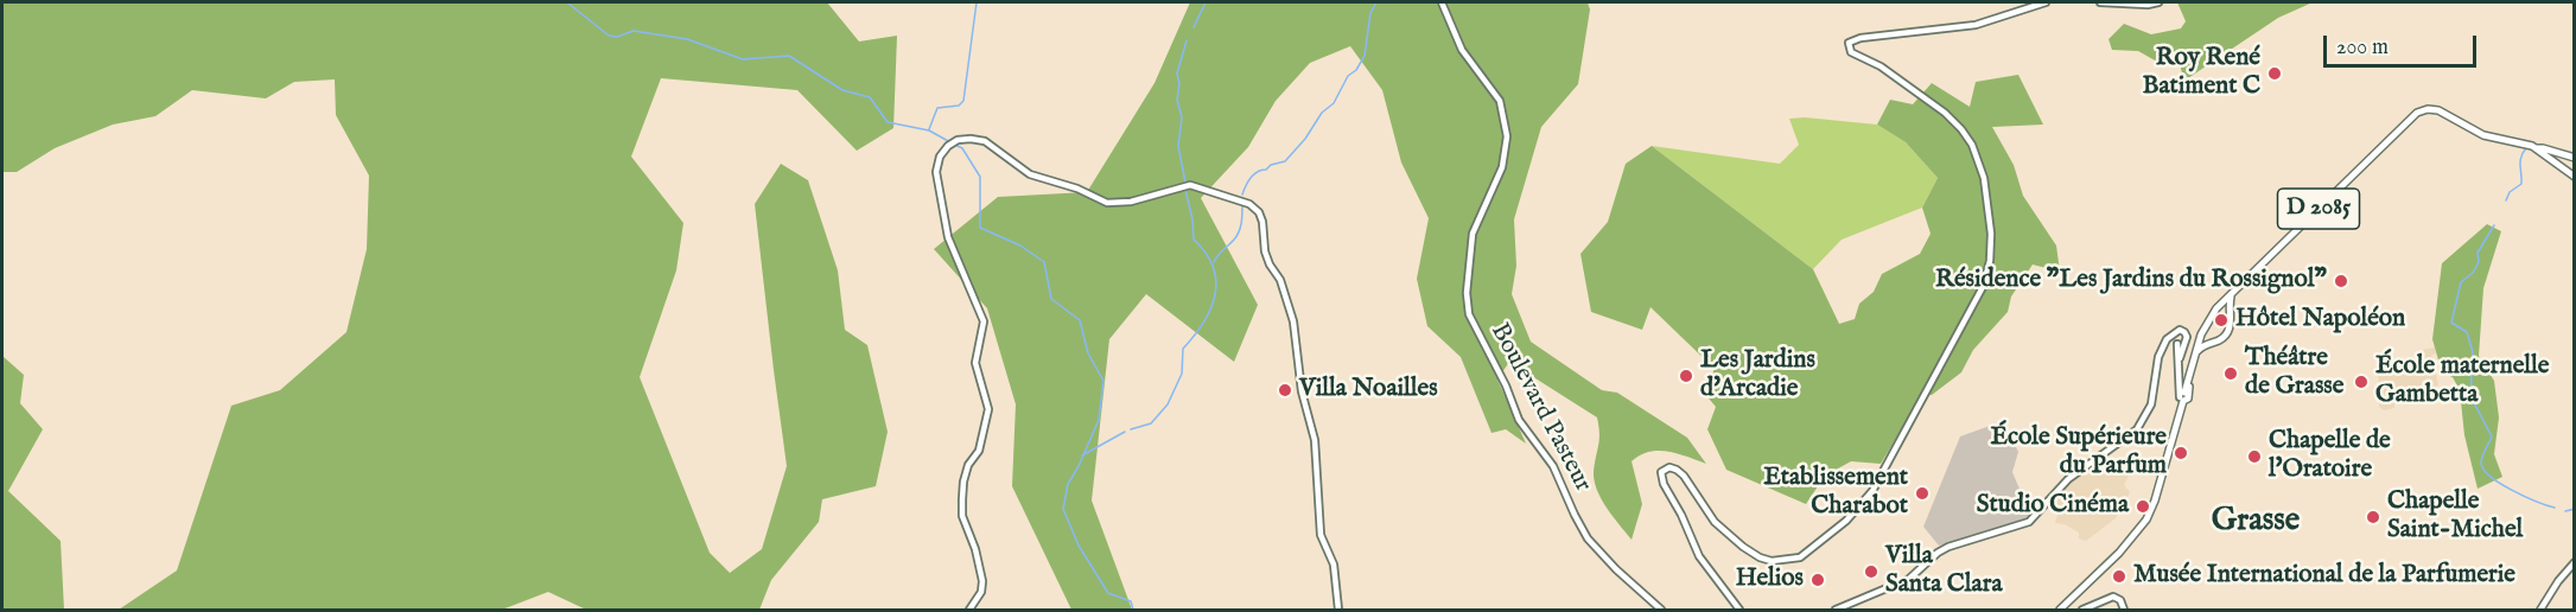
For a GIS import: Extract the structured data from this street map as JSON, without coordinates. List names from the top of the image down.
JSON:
{
  "streets": {
    "main road": ["D 2085", "Boulevard Pasteur"]
  },
  "districts": ["Grasse"],
  "places": [
    "Roy René Batiment C",
    "Résidence \"Les Jardins du Rossignol\"",
    "Hôtel Napoléon",
    "Théâtre de Grasse",
    "Les Jardins d'Arcadie",
    "École maternelle Gambetta",
    "Villa Noailles",
    "École Supérieure du Parfum",
    "Chapelle de l'Oratoire",
    "Etablissement Charabot",
    "Studio Cinéma",
    "Chapelle Saint-Michel",
    "Villa Santa Clara",
    "Musée International de la Parfumerie",
    "Helios"
  ],
  "scale_bar": "200 m"
}
